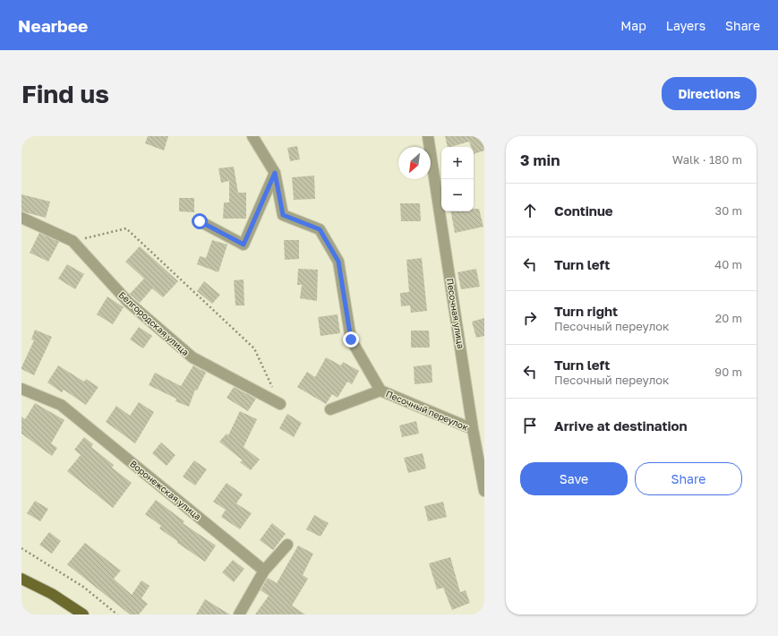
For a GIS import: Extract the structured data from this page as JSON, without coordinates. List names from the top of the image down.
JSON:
{
  "streets": {
    "street": [
      "Песочная улица",
      "Белгородская улица",
      "Песочный переулок",
      "Воронежская улица"
    ]
  },
  "crossings": [
    ["Песочная улица", "Песочный переулок"]
  ],
  "north": "bottom left",
  "page": {
    "header": "Nearbee",
    "nav": ["Map", "Layers", "Share"],
    "buttons": [
      "Directions",
      ["Save", "Share"]
    ],
    "title": "Find us",
    "heading": ["3 min", "Walk · 180 m"],
    "map_buttons": ["+", "−"],
    "list": [
      ["Continue", "30 m"],
      ["Turn left", "40 m"],
      ["Turn right", "Песочный переулок", "20 m"],
      ["Turn left", "Песочный переулок", "90 m"],
      "Arrive at destination"
    ]
  }
}
